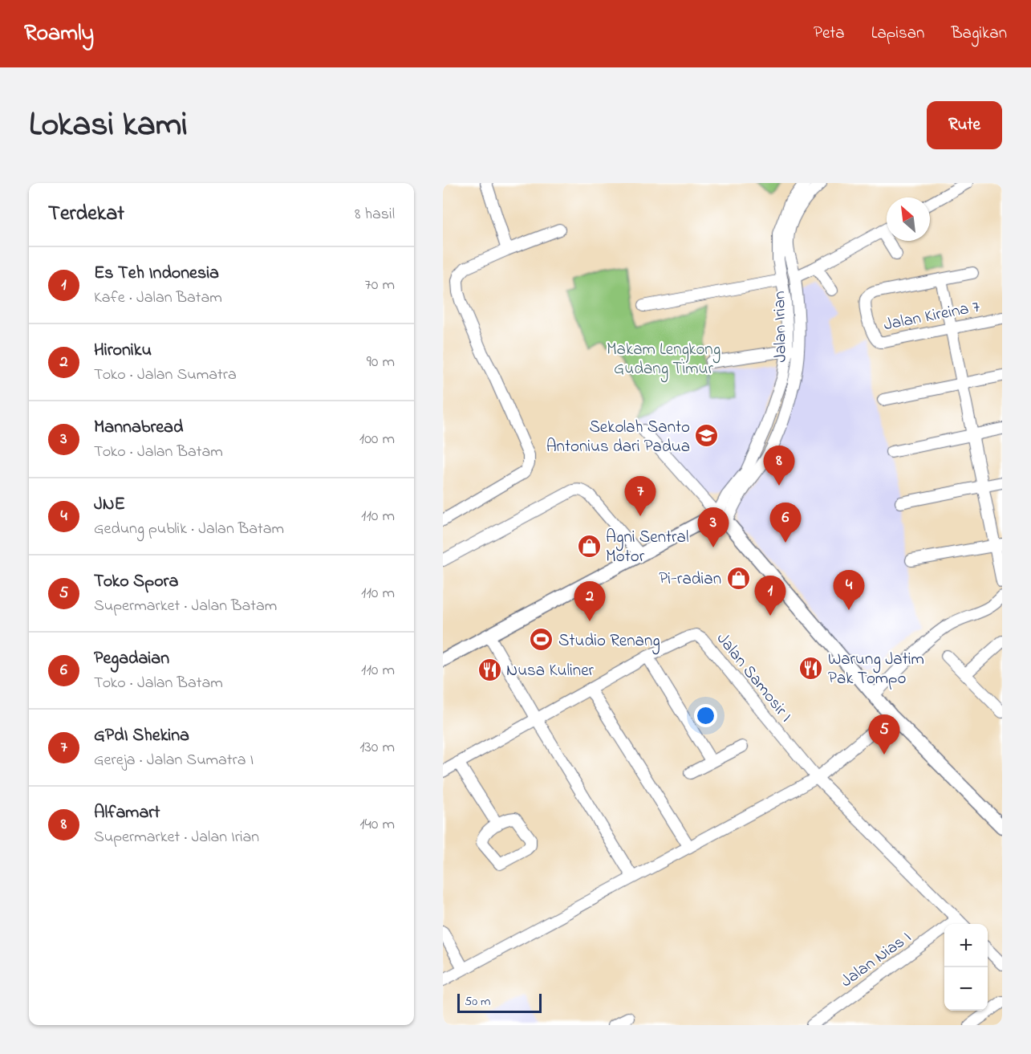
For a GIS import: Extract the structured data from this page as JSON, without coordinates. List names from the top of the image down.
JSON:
{
  "streets": {
    "street": [
      "Jalan Kireina 7",
      "Jalan Irian",
      "Jalan Samosir I",
      "Jalan Nias I"
    ]
  },
  "crossings": [
    ["Jalan Samosir I", "Jalan Nias I"]
  ],
  "parks": ["Makam Lengkong Gudang Timur"],
  "places": {
    "school or university": ["Sekolah Santo Antonius dari Padua"],
    "shop": ["Agni Sentral Motor", "Pi-radian"],
    "sports": ["Studio Renang"],
    "restaurant": ["Warung Jatim Pak Tompo", "Nusa Kuliner"]
  },
  "scale_bar": "50 m",
  "north": "top left",
  "page": {
    "header": "Roamly",
    "nav": ["Peta", "Lapisan", "Bagikan"],
    "title": "Lokasi kami",
    "buttons": "Rute",
    "heading": ["Terdekat", "8 hasil"],
    "list": [
      {
        "mark": "1",
        "name": "Es Teh Indonesia",
        "note": "Kafe · Jalan Batam",
        "value": "70 m"
      },
      {
        "mark": "2",
        "name": "Hironiku",
        "note": "Toko · Jalan Sumatra",
        "value": "90 m"
      },
      {
        "mark": "3",
        "name": "Mannabread",
        "note": "Toko · Jalan Batam",
        "value": "100 m"
      },
      {
        "mark": "4",
        "name": "JNE",
        "note": "Gedung publik · Jalan Batam",
        "value": "110 m"
      },
      {
        "mark": "5",
        "name": "Toko Spora",
        "note": "Supermarket · Jalan Batam",
        "value": "110 m"
      },
      {
        "mark": "6",
        "name": "Pegadaian",
        "note": "Toko · Jalan Batam",
        "value": "110 m"
      },
      {
        "mark": "7",
        "name": "GPdI Shekina",
        "note": "Gereja · Jalan Sumatra I",
        "value": "130 m"
      },
      {
        "mark": "8",
        "name": "Alfamart",
        "note": "Supermarket · Jalan Irian",
        "value": "140 m"
      }
    ],
    "pins": [
      "8",
      "7",
      "6",
      "3",
      "4",
      "1",
      "2",
      "5"
    ],
    "map_buttons": ["+", "−"],
    "scale": "50 m"
  }
}
